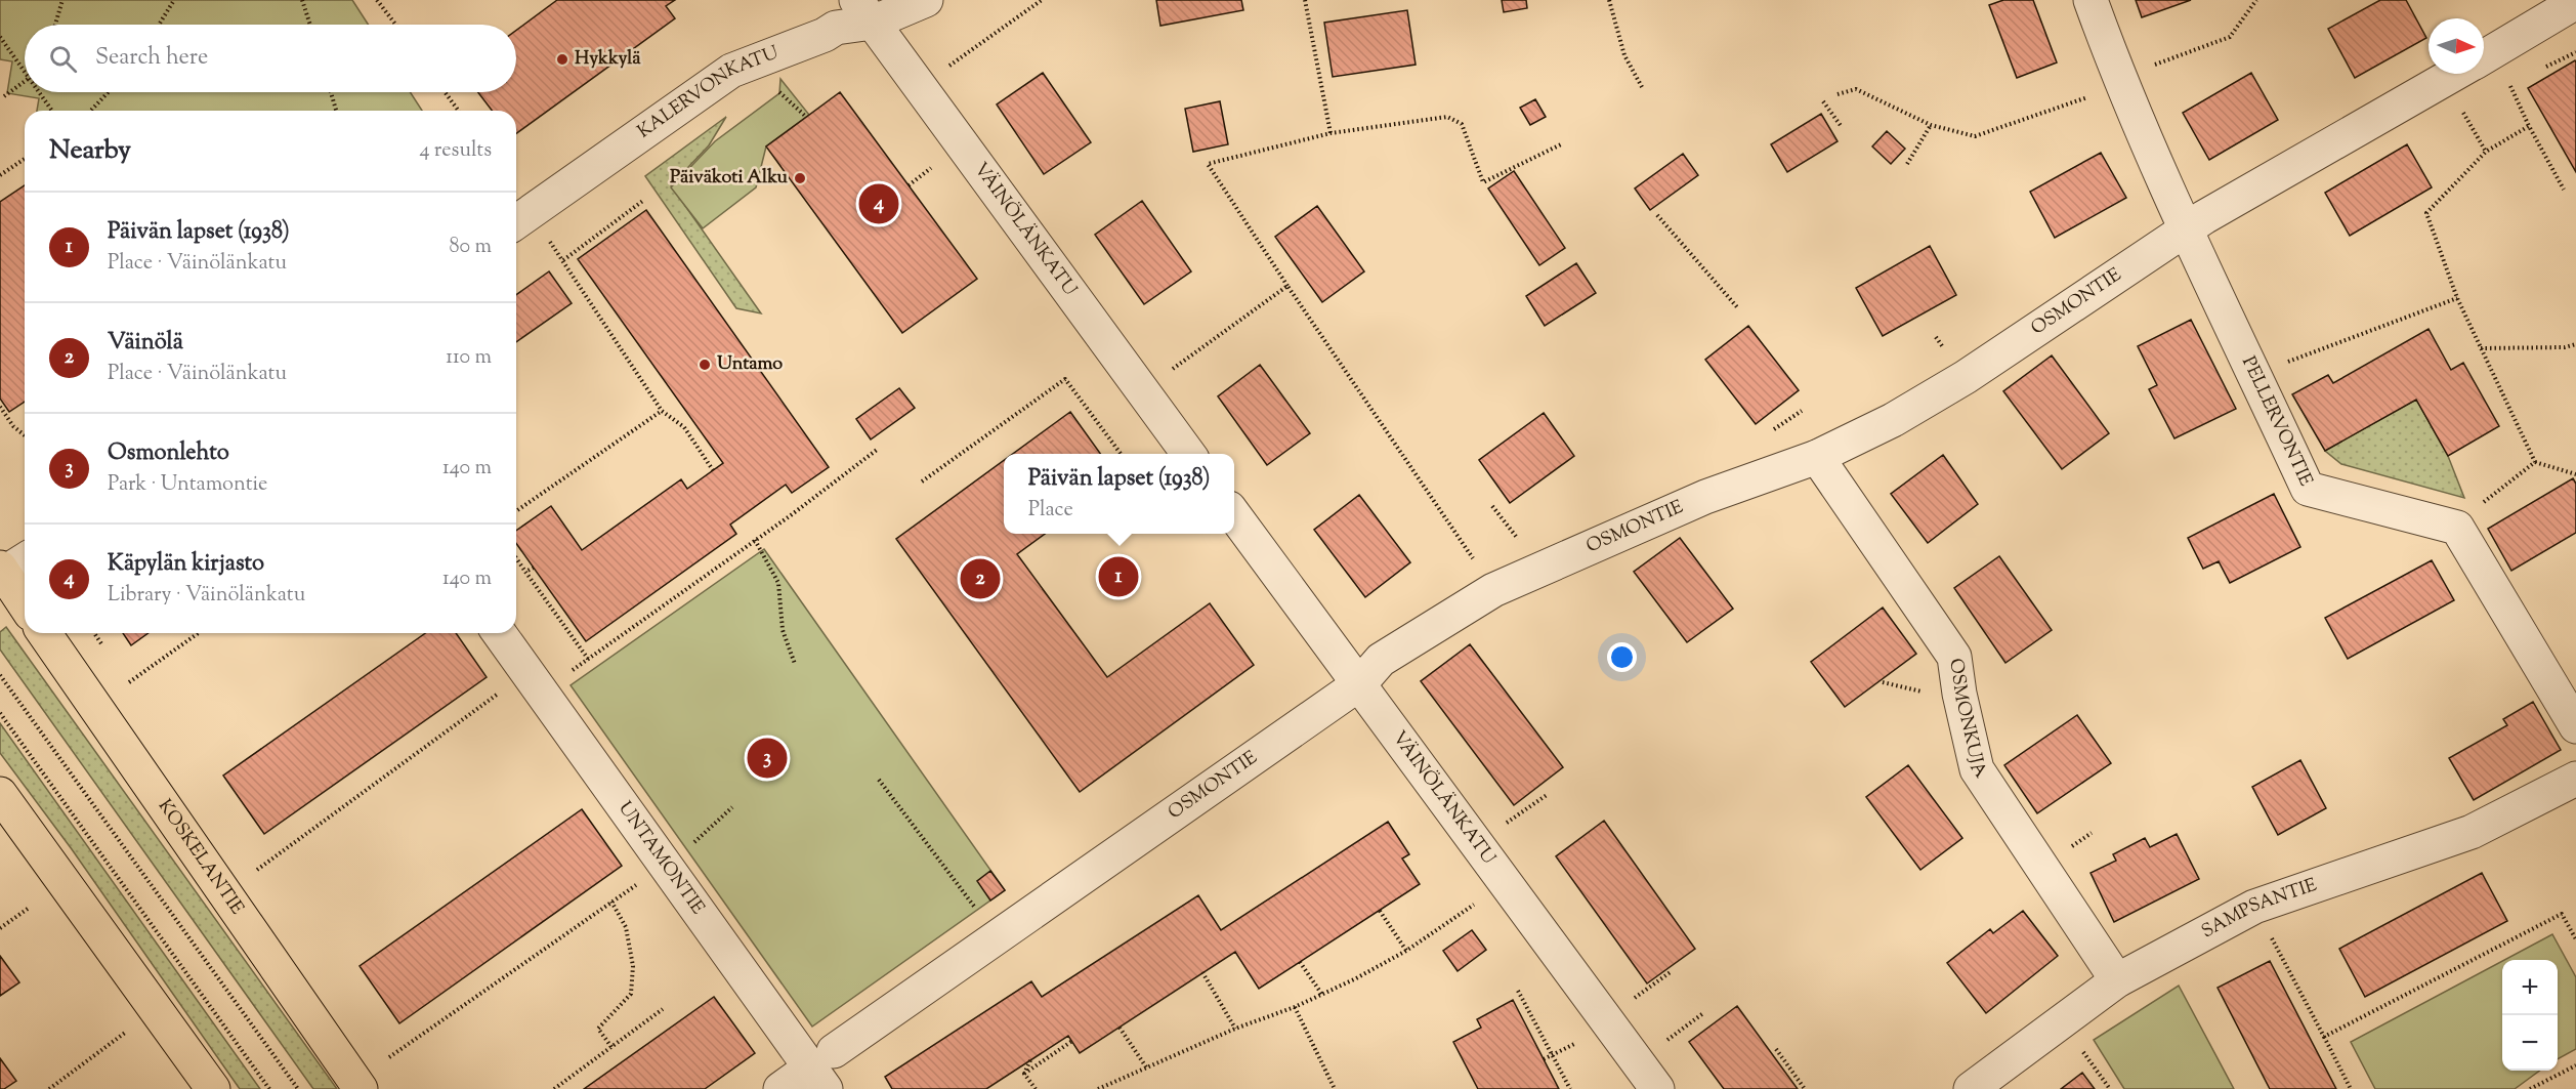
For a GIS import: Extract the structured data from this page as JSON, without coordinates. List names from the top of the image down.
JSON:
{
  "streets": {
    "main road": ["KOSKELANTIE"],
    "street": [
      "KALERVONKATU",
      "VÄINÖLÄNKATU",
      "OSMONTIE",
      "PELLERVONTIE",
      "OSMONKUJA",
      "UNTAMONTIE",
      "SAMPSANTIE"
    ]
  },
  "crossings": [
    ["KALERVONKATU", "VÄINÖLÄNKATU"],
    ["VÄINÖLÄNKATU", "OSMONTIE"],
    ["OSMONTIE", "PELLERVONTIE"],
    ["OSMONTIE", "OSMONKUJA"],
    ["OSMONTIE", "UNTAMONTIE"],
    ["OSMONKUJA", "SAMPSANTIE"]
  ],
  "places": ["Hykkylä", "Päiväkoti Alku", "Untamo"],
  "north": "right",
  "page": {
    "search": "Search here",
    "heading": ["Nearby", "4 results"],
    "pins": [
      "4",
      "1",
      "2",
      "3"
    ],
    "list": [
      {
        "mark": "1",
        "name": "Päivän lapset (1938)",
        "note": "Place · Väinölänkatu",
        "value": "80 m"
      },
      {
        "mark": "2",
        "name": "Väinölä",
        "note": "Place · Väinölänkatu",
        "value": "110 m"
      },
      {
        "mark": "3",
        "name": "Osmonlehto",
        "note": "Park · Untamontie",
        "value": "140 m"
      },
      {
        "mark": "4",
        "name": "Käpylän kirjasto",
        "note": "Library · Väinölänkatu",
        "value": "140 m"
      }
    ],
    "popup": ["Päivän lapset (1938)", "Place"],
    "map_buttons": ["+", "−"]
  }
}
